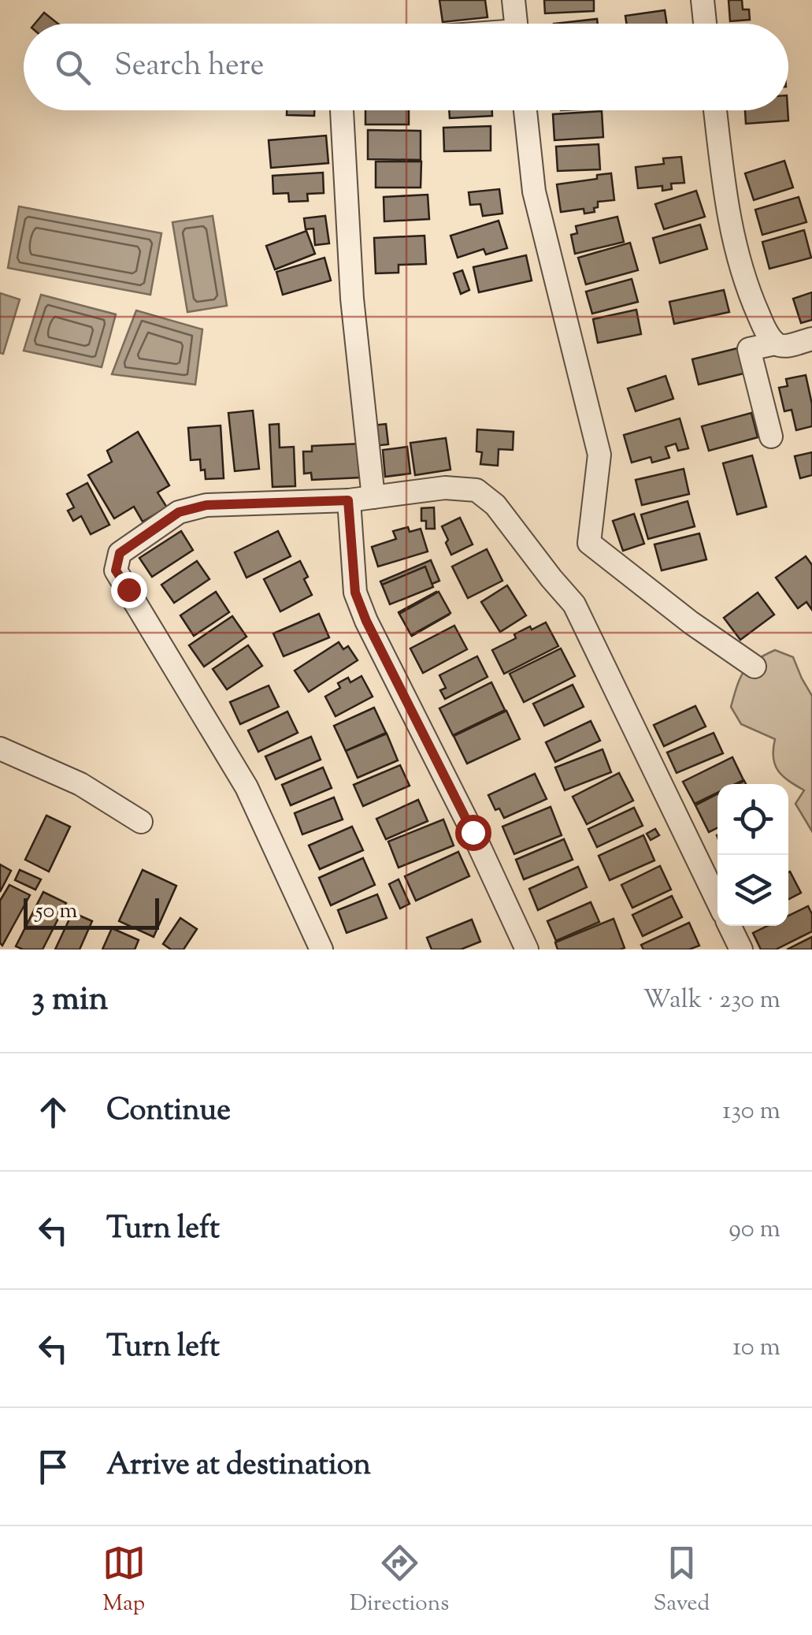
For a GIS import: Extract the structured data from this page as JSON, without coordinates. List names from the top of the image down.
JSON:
{
  "scale_bar": "50 m",
  "page": {
    "search": "Search here",
    "scale": "50 m",
    "heading": ["3 min", "Walk · 230 m"],
    "list": [
      ["Continue", "130 m"],
      ["Turn left", "90 m"],
      ["Turn left", "10 m"],
      "Arrive at destination"
    ],
    "nav": ["Map", "Directions", "Saved"]
  }
}
